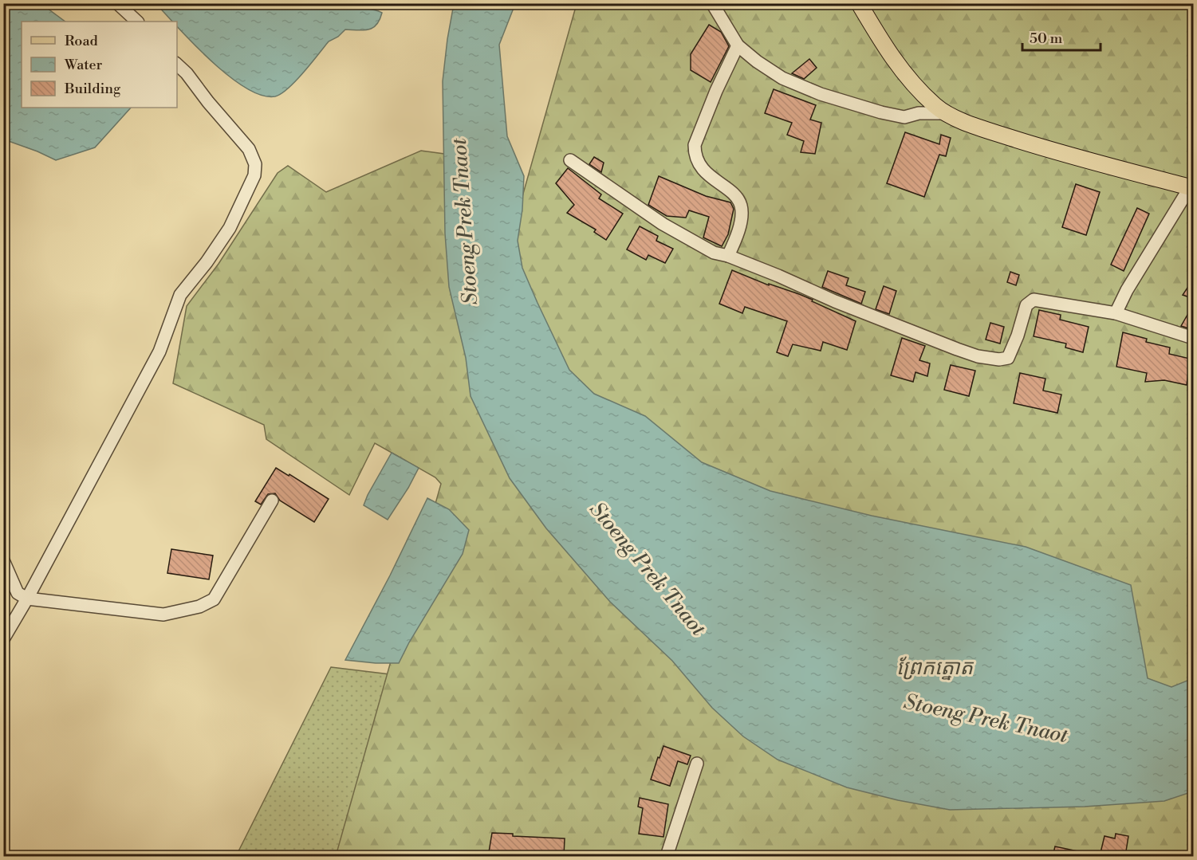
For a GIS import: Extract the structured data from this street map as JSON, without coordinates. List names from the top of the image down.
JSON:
{
  "water": ["Stoeng Prek Tnaot", "ព្រែកត្នោត"],
  "legend": ["Road", "Water", "Building"],
  "scale_bar": "50 m"
}
